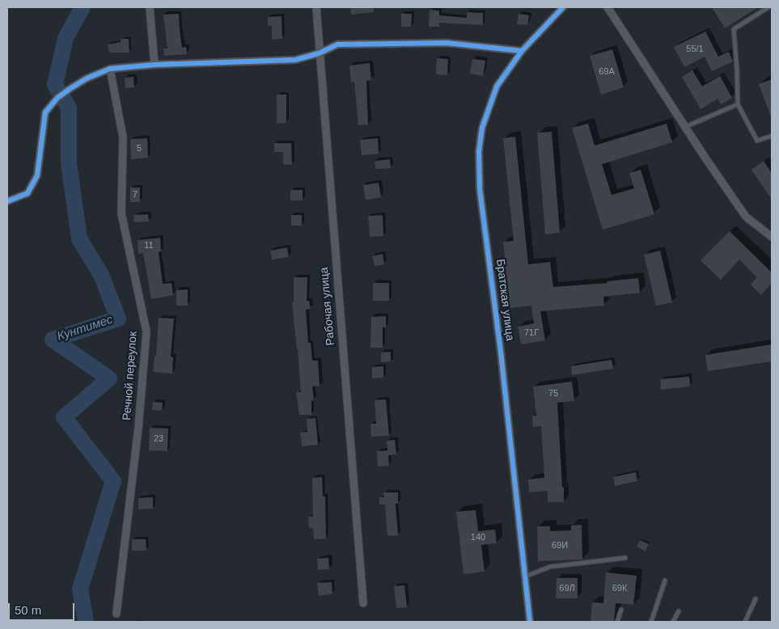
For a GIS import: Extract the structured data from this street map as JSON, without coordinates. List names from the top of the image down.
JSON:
{
  "streets": {
    "street": ["Братская улица", "Рабочая улица", "Речной переулок"]
  },
  "water": ["Кунтимес"],
  "house_numbers": [
    "55/1",
    "69А",
    "5",
    "7",
    "11",
    "71Г",
    "75",
    "23",
    "140",
    "69И",
    "69Л",
    "69К"
  ],
  "scale_bar": "50 m"
}
